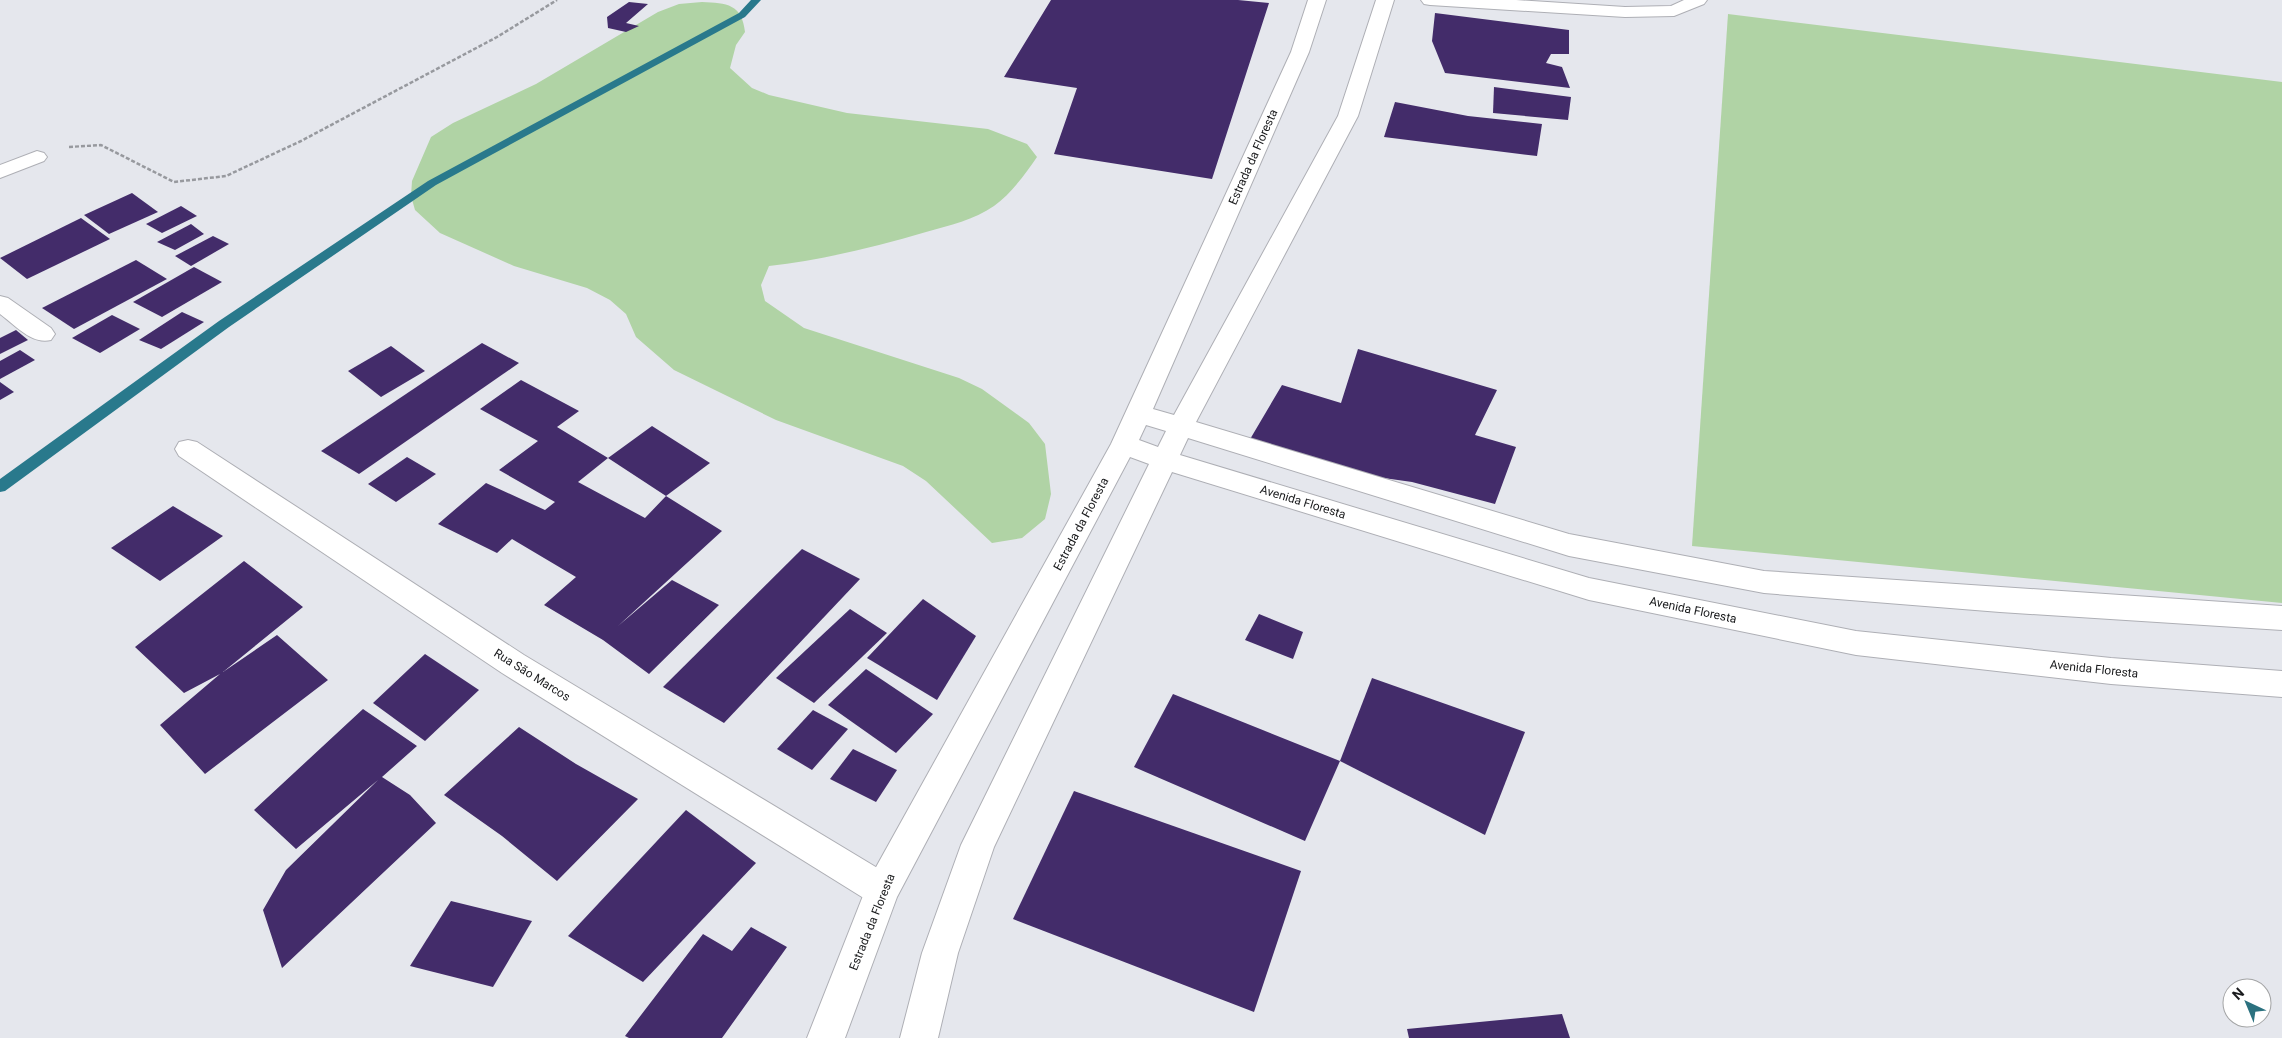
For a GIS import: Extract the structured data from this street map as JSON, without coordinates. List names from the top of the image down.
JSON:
{
  "streets": {
    "street": ["Estrada da Floresta", "Avenida Floresta", "Rua São Marcos"]
  },
  "crossings": [
    ["Estrada da Floresta", "Avenida Floresta"],
    ["Estrada da Floresta", "Rua São Marcos"]
  ],
  "north": "top left"
}
